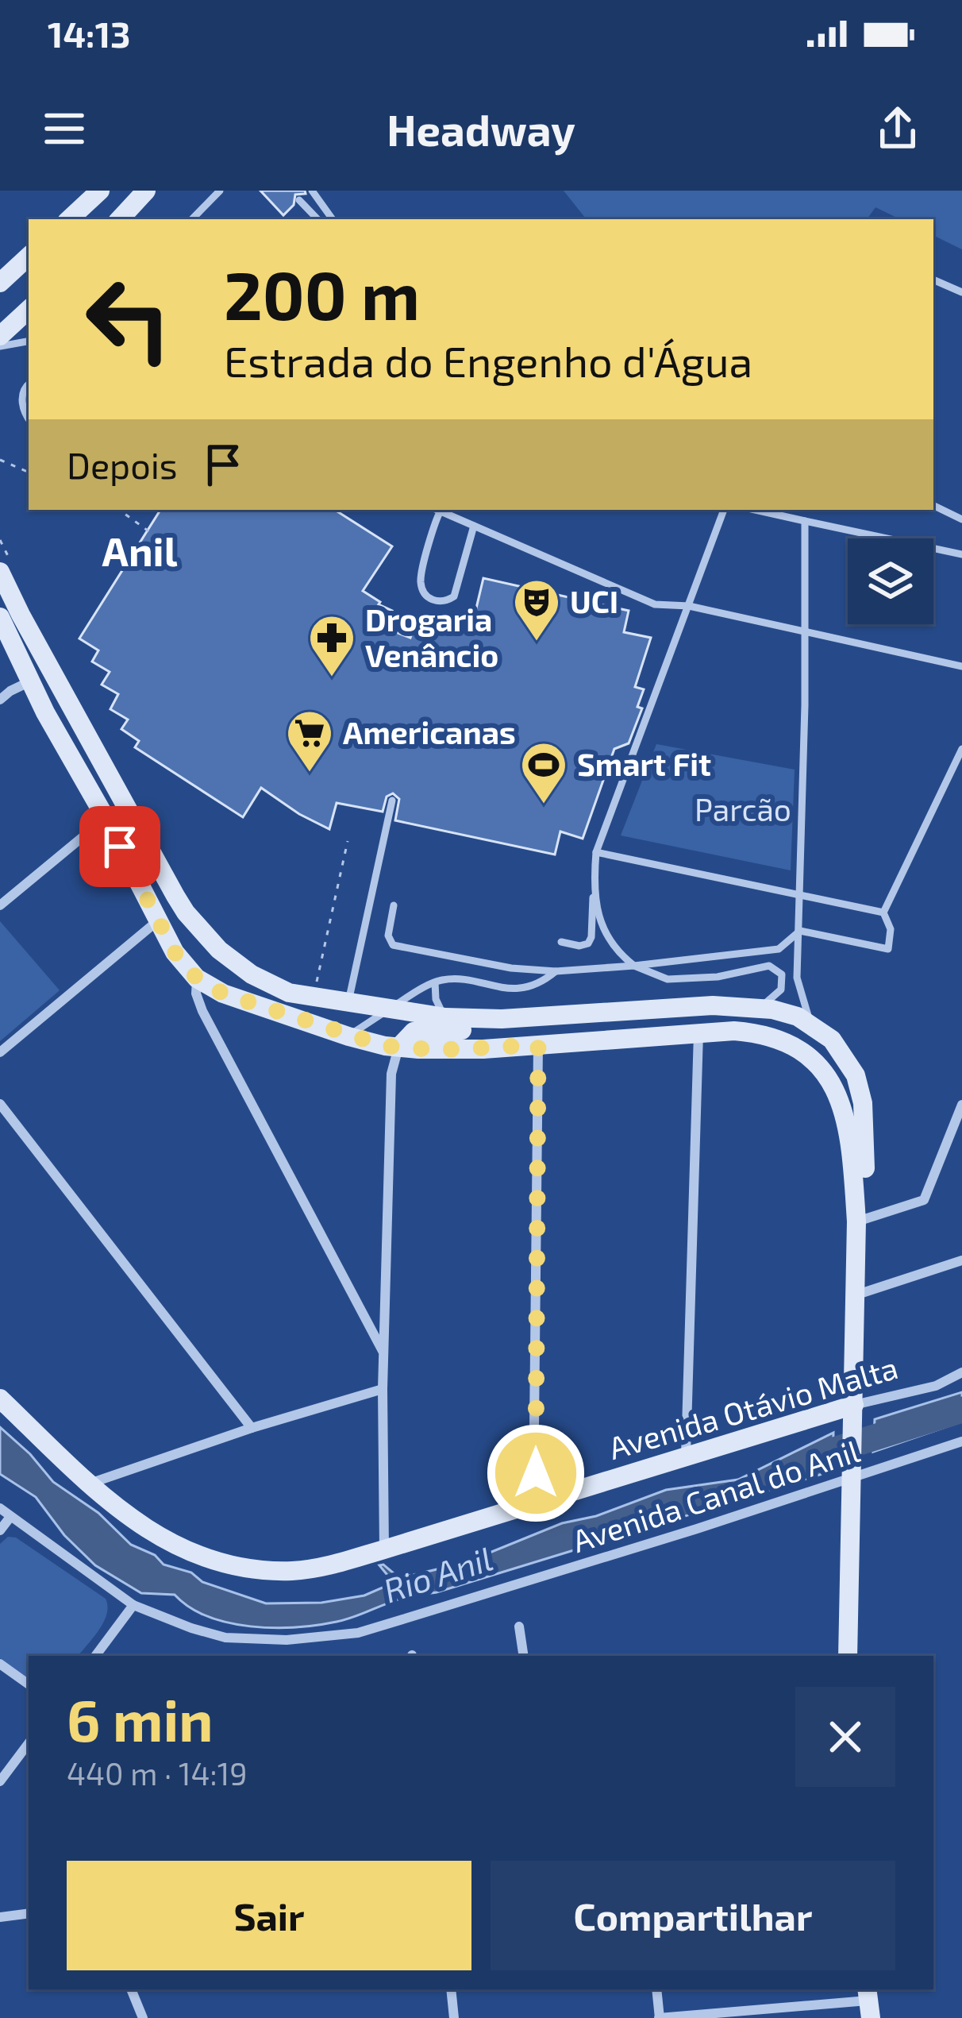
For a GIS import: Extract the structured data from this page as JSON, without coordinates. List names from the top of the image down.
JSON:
{
  "streets": {
    "street": ["Avenida Otávio Malta", "Avenida Canal do Anil"]
  },
  "districts": ["Anil"],
  "water": ["Rio Anil"],
  "parks": ["Parcão"],
  "places": {
    "theatre": ["UCI"],
    "pharmacy": ["Drogaria Venâncio"],
    "supermarket": ["Americanas"],
    "sports": ["Smart Fit"]
  },
  "page": {
    "status": "14:13",
    "header": "Headway",
    "turn": ["200 m", "Estrada do Engenho d'Água"],
    "then": "Depois",
    "heading": ["6 min", "440 m · 14:19"],
    "buttons": ["Sair", "Compartilhar"]
  }
}
